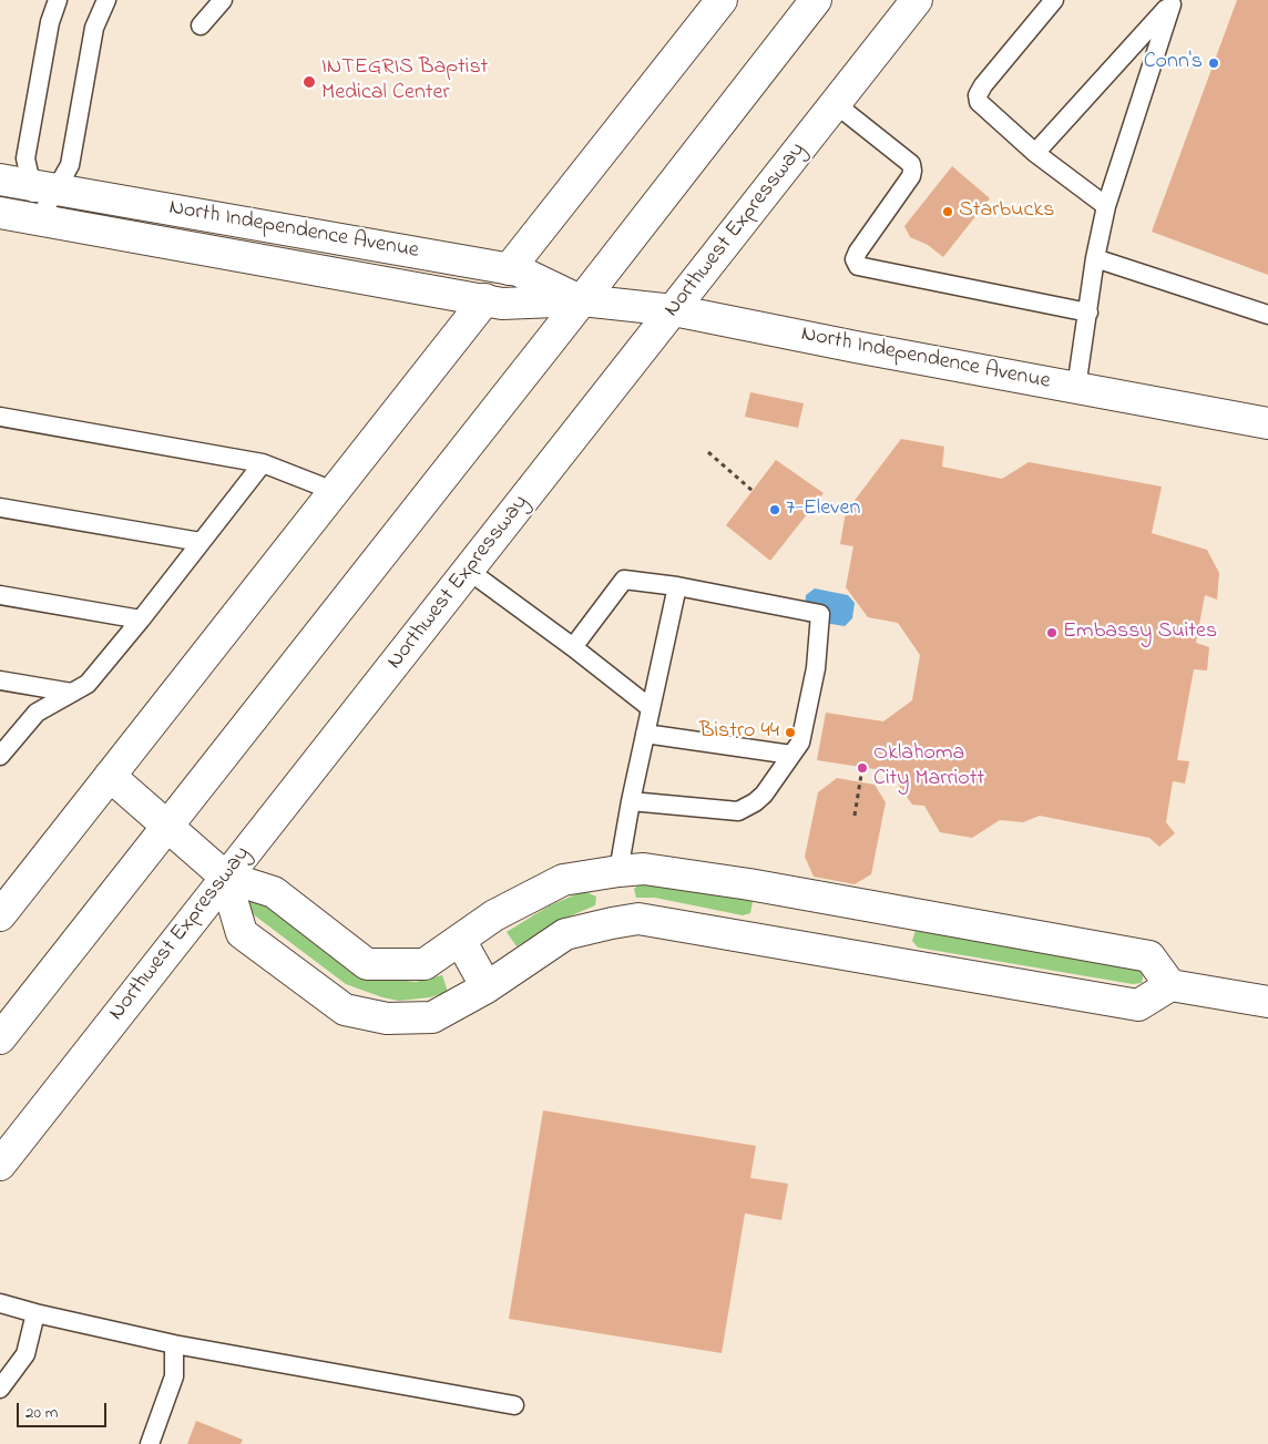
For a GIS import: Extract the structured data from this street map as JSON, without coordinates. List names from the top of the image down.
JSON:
{
  "streets": {
    "main road": ["North Independence Avenue", "Northwest Expressway"]
  },
  "crossings": [
    ["North Independence Avenue", "Northwest Expressway"]
  ],
  "places": [
    "Conn's",
    "INTEGRIS Baptist Medical Center",
    "Starbucks",
    "7-Eleven",
    "Embassy Suites",
    "Bistro 44",
    "Oklahoma City Marriott"
  ],
  "scale_bar": "20 m"
}
